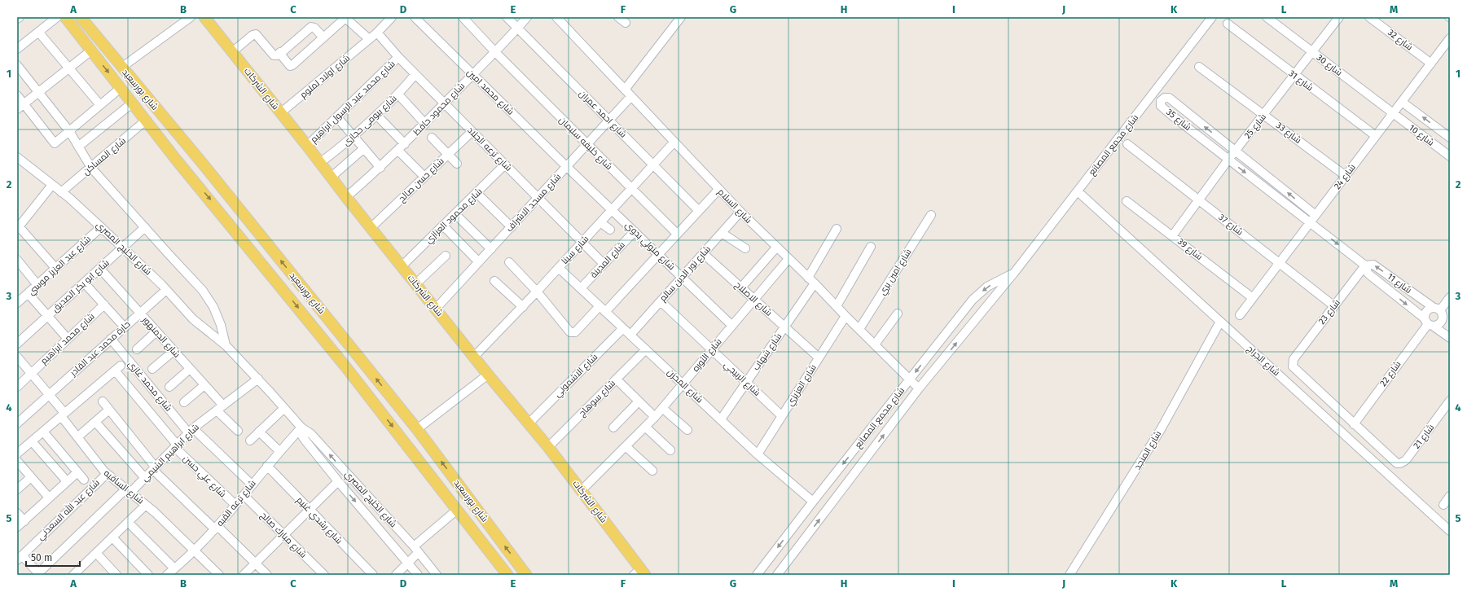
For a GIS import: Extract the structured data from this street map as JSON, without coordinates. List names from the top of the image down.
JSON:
{
  "streets": {
    "main road": ["شارع الشركات", "شارع بورسعيد"],
    "street": [
      "شارع 32",
      "شارع 30",
      "شارع اولاد لملوم",
      "شارع 31",
      "شارع محمد امين",
      "شارع محمد عبد الرسول ابراهيم",
      "شارع محمود حافظ",
      "شارع احمد عمران",
      "شارع 35",
      "شارع بيومى حجازى",
      "شارع 25",
      "شارع 33",
      "شارع 10",
      "شارع خليفه سليمان",
      "شارع مجمع المصانع",
      "شارع ترعه الجلاد",
      "شارع المساكن",
      "شارع 24",
      "شارع حسن صالح",
      "شارع مسجد الاشراف",
      "شارع السلام",
      "شارع محمود العزازي",
      "شارع 37",
      "شارع متولي بدوي",
      "شارع الخليج المصري",
      "شارع 39",
      "شارع سينا",
      "شارع المدينة",
      "شارع عبد العزيز موسي",
      "شارع امين بري",
      "شارع نور الدين سالم",
      "شارع 11",
      "شارع ابو بكر الصديق",
      "شارع الاصلاح",
      "شارع 23",
      "شارع الدمنهور",
      "شارع محمد ابراهيم",
      "حارة محمد عبد القادر",
      "شارع شهاب",
      "شارع الثوره",
      "شارع الجراج",
      "شارع 22",
      "شارع الاشموني",
      "شارع الربيجي",
      "شارع العزيزي",
      "شارع محمد غازي",
      "شارع المخزن",
      "شارع سوهاج",
      "شارع 21",
      "شارع المنجد",
      "شارع ابراهيم الشيمي",
      "شارع علي حسن",
      "شارع الساقيه",
      "شارع ترعه القبه",
      "شارع عبد الله السعدني",
      "شارع رشدي غنيم",
      "شارع مبارك صالح"
    ]
  },
  "crossings": [
    ["شارع 32", "شارع 24"],
    ["شارع 30", "شارع 25"],
    ["شارع 30", "شارع 10"],
    ["شارع 30", "شارع 24"],
    ["شارع اولاد لملوم", "شارع الشركات"],
    ["شارع اولاد لملوم", "شارع ترعه الجلاد"],
    ["شارع 31", "شارع 25"],
    ["شارع 31", "شارع 24"],
    ["شارع الشركات", "شارع محمد عبد الرسول ابراهيم"],
    ["شارع الشركات", "شارع محمود حافظ"],
    ["شارع الشركات", "شارع بيومى حجازى"],
    ["شارع الشركات", "شارع حسن صالح"],
    ["شارع الشركات", "شارع مسجد الاشراف"],
    ["شارع الشركات", "شارع محمود العزازي"],
    ["شارع الشركات", "شارع سينا"],
    ["شارع الشركات", "شارع الثوره"],
    ["شارع الشركات", "شارع الاشموني"],
    ["شارع الشركات", "شارع سوهاج"],
    ["شارع بورسعيد", "شارع المساكن"],
    ["شارع محمد امين", "شارع محمود حافظ"],
    ["شارع محمد امين", "شارع مسجد الاشراف"],
    ["شارع محمد امين", "شارع متولي بدوي"],
    ["شارع محمد عبد الرسول ابراهيم", "شارع ترعه الجلاد"],
    ["شارع محمود حافظ", "شارع احمد عمران"],
    ["شارع محمود حافظ", "شارع خليفه سليمان"],
    ["شارع محمود حافظ", "شارع ترعه الجلاد"],
    ["شارع احمد عمران", "شارع مسجد الاشراف"],
    ["شارع احمد عمران", "شارع سينا"],
    ["شارع 35", "شارع 25"],
    ["شارع 35", "شارع 24"],
    ["شارع 35", "شارع 11"],
    ["شارع بيومى حجازى", "شارع ترعه الجلاد"],
    ["شارع 25", "شارع 33"],
    ["شارع 25", "شارع 37"],
    ["شارع 25", "شارع 39"],
    ["شارع 33", "شارع 24"],
    ["شارع 10", "شارع 24"],
    ["شارع خليفه سليمان", "شارع مسجد الاشراف"],
    ["شارع خليفه سليمان", "شارع سينا"],
    ["شارع مجمع المصانع", "شارع السلام"],
    ["شارع مجمع المصانع", "شارع الجراج"],
    ["شارع مجمع المصانع", "شارع المخزن"],
    ["شارع ترعه الجلاد", "شارع حسن صالح"],
    ["شارع ترعه الجلاد", "شارع مسجد الاشراف"],
    ["شارع ترعه الجلاد", "شارع محمود العزازي"],
    ["شارع ترعه الجلاد", "شارع سينا"],
    ["شارع ترعه الجلاد", "شارع المدينة"],
    ["شارع المساكن", "شارع الخليج المصري"],
    ["شارع 24", "شارع 37"],
    ["شارع 24", "شارع 39"],
    ["شارع 24", "شارع 11"],
    ["شارع مسجد الاشراف", "شارع السلام"],
    ["شارع مسجد الاشراف", "شارع متولي بدوي"],
    ["شارع السلام", "شارع سينا"],
    ["شارع السلام", "شارع امين بري"],
    ["شارع السلام", "شارع نور الدين سالم"],
    ["شارع السلام", "شارع شهاب"],
    ["شارع السلام", "شارع الثوره"],
    ["شارع السلام", "شارع العزيزي"],
    ["شارع 37", "شارع 23"],
    ["شارع متولي بدوي", "شارع سينا"],
    ["شارع متولي بدوي", "شارع المدينة"],
    ["شارع متولي بدوي", "شارع نور الدين سالم"],
    ["شارع متولي بدوي", "شارع الثوره"],
    ["شارع الخليج المصري", "شارع عبد العزيز موسي"],
    ["شارع الخليج المصري", "شارع ابو بكر الصديق"],
    ["شارع الخليج المصري", "حارة محمد عبد القادر"],
    ["شارع الخليج المصري", "شارع ابراهيم الشيمي"],
    ["شارع الخليج المصري", "شارع ترعه القبه"],
    ["شارع سينا", "شارع المخزن"],
    ["شارع المدينة", "شارع المخزن"],
    ["شارع نور الدين سالم", "شارع الاصلاح"],
    ["شارع نور الدين سالم", "شارع الربيجي"],
    ["شارع نور الدين سالم", "شارع المخزن"],
    ["شارع 11", "شارع 23"],
    ["شارع 11", "شارع 22"],
    ["شارع ابو بكر الصديق", "شارع الدمنهور"],
    ["شارع الاصلاح", "شارع شهاب"],
    ["شارع الاصلاح", "شارع الثوره"],
    ["شارع الاصلاح", "شارع العزيزي"],
    ["شارع 23", "شارع 22"],
    ["شارع 23", "شارع 21"],
    ["شارع الدمنهور", "حارة محمد عبد القادر"],
    ["شارع الدمنهور", "شارع ابراهيم الشيمي"],
    ["شارع محمد ابراهيم", "شارع الساقيه"],
    ["حارة محمد عبد القادر", "شارع محمد غازي"],
    ["حارة محمد عبد القادر", "شارع الساقيه"],
    ["شارع شهاب", "شارع الربيجي"],
    ["شارع شهاب", "شارع المخزن"],
    ["شارع الثوره", "شارع الربيجي"],
    ["شارع الثوره", "شارع المخزن"],
    ["شارع الجراج", "شارع المنجد"],
    ["شارع 22", "شارع 21"],
    ["شارع الاشموني", "شارع المخزن"],
    ["شارع الربيجي", "شارع العزيزي"],
    ["شارع العزيزي", "شارع المخزن"],
    ["شارع محمد غازي", "شارع ابراهيم الشيمي"],
    ["شارع محمد غازي", "شارع ترعه القبه"],
    ["شارع المخزن", "شارع سوهاج"],
    ["شارع ابراهيم الشيمي", "شارع علي حسن"],
    ["شارع ابراهيم الشيمي", "شارع الساقيه"],
    ["شارع علي حسن", "شارع الساقيه"],
    ["شارع علي حسن", "شارع ترعه القبه"],
    ["شارع الساقيه", "شارع ترعه القبه"],
    ["شارع الساقيه", "شارع عبد الله السعدني"],
    ["شارع ترعه القبه", "شارع رشدي غنيم"],
    ["شارع ترعه القبه", "شارع مبارك صالح"]
  ],
  "scale_bar": "50 m",
  "grid": {
    "columns": [
      "A",
      "B",
      "C",
      "D",
      "E",
      "F",
      "G",
      "H",
      "I",
      "J",
      "K",
      "L",
      "M"
    ],
    "rows": [
      "1",
      "2",
      "3",
      "4",
      "5"
    ]
  }
}
